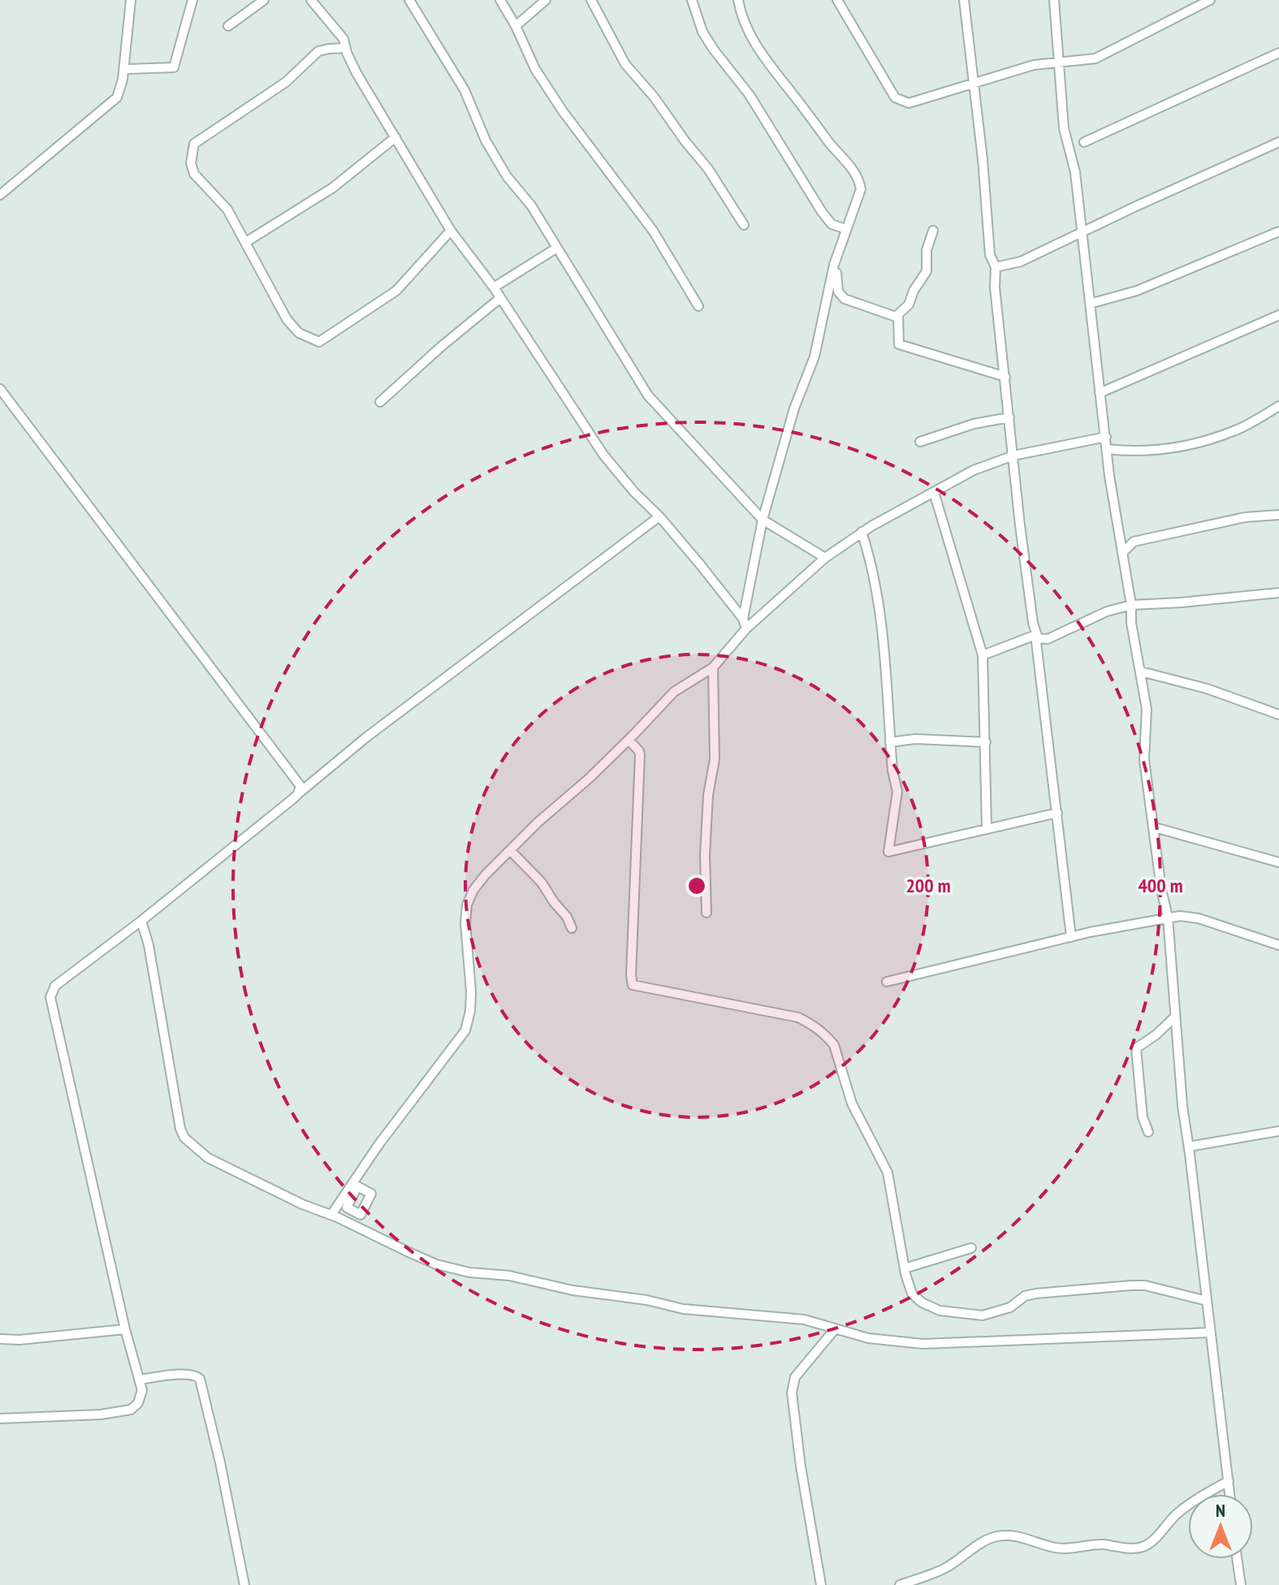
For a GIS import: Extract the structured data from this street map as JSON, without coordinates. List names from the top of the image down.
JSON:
{
  "north": "top",
  "rings": ["200 m", "400 m"]
}
